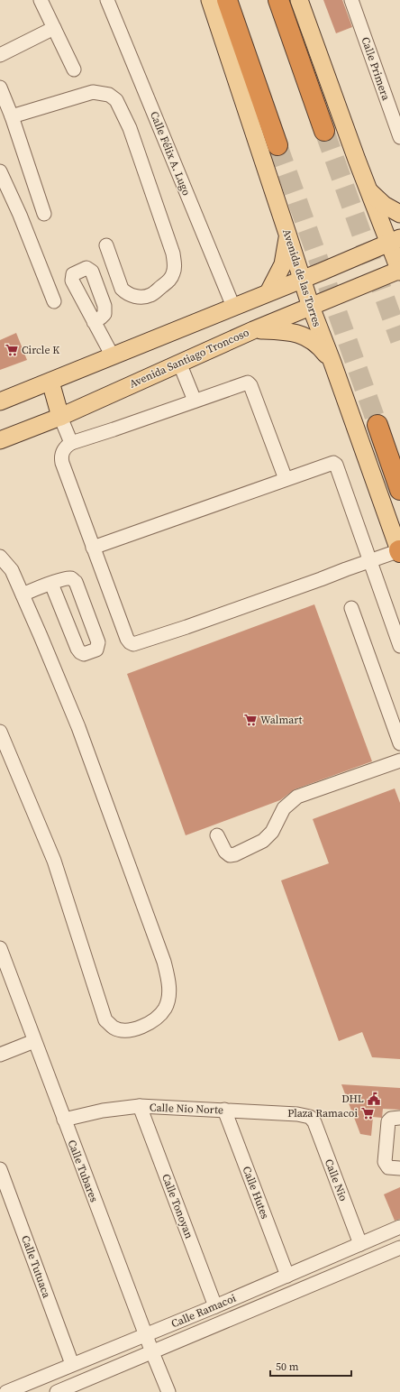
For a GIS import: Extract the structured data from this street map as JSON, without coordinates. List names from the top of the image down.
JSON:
{
  "streets": {
    "main road": ["Avenida de las Torres", "Avenida Santiago Troncoso"],
    "street": [
      "Calle Primera",
      "Calle Félix A. Lugo",
      "Calle Nio Norte",
      "Calle Tubares",
      "Calle Nio",
      "Calle Hutes",
      "Calle Tonoyan",
      "Calle Tutuaca",
      "Calle Ramacoi"
    ]
  },
  "crossings": [
    ["Avenida de las Torres", "Avenida Santiago Troncoso"],
    ["Calle Nio Norte", "Calle Tubares"],
    ["Calle Nio Norte", "Calle Nio"],
    ["Calle Nio Norte", "Calle Hutes"],
    ["Calle Nio Norte", "Calle Tonoyan"],
    ["Calle Tubares", "Calle Ramacoi"],
    ["Calle Nio", "Calle Ramacoi"],
    ["Calle Hutes", "Calle Ramacoi"],
    ["Calle Tonoyan", "Calle Ramacoi"],
    ["Calle Tutuaca", "Calle Ramacoi"]
  ],
  "places": {
    "supermarket": ["Circle K", "Walmart", "Plaza Ramacoi"],
    "public building": ["DHL"]
  },
  "scale_bar": "50 m"
}
